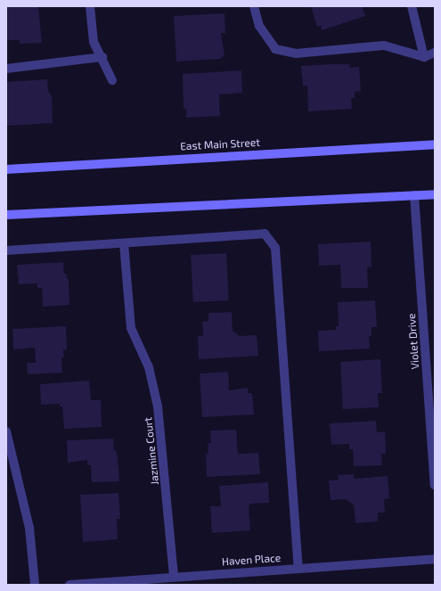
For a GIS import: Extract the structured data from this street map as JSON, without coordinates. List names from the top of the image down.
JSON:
{
  "streets": {
    "main road": ["East Main Street"],
    "street": ["Violet Drive", "Jazmine Court", "Haven Place"]
  },
  "crossings": [
    ["Jazmine Court", "Haven Place"]
  ]
}
